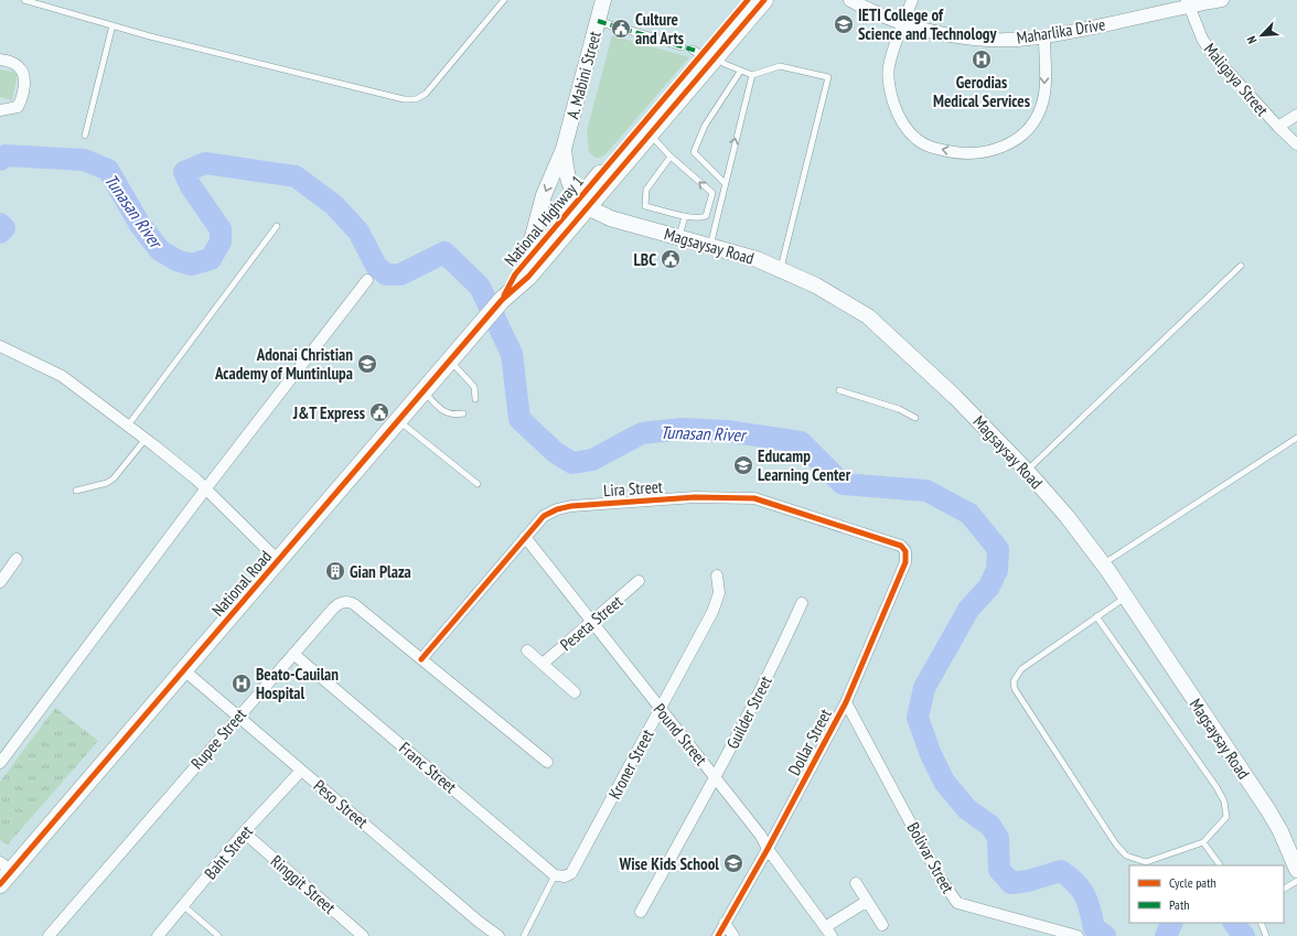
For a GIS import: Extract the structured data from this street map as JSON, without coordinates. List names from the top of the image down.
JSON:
{
  "streets": {
    "highway": ["National Highway 1", "National Road"],
    "main road": ["A. Mabini Street", "Magsaysay Road"],
    "street": [
      "Maharlika Drive",
      "Maligaya Street",
      "Lira Street",
      "Peseta Street",
      "Guilder Street",
      "Pound Street",
      "Rupee Street",
      "Dollar Street",
      "Kroner Street",
      "Franc Street",
      "Peso Street",
      "Baht Street",
      "Bolivar Street",
      "Ringgit Street"
    ]
  },
  "crossings": [
    ["Maharlika Drive", "Maligaya Street"],
    ["A. Mabini Street", "National Highway 1"],
    ["A. Mabini Street", "Magsaysay Road"],
    ["National Highway 1", "Magsaysay Road"],
    ["National Highway 1", "National Road"],
    ["Lira Street", "Pound Street"],
    ["Lira Street", "Rupee Street"],
    ["Lira Street", "Dollar Street"],
    ["National Road", "Peso Street"],
    ["Peseta Street", "Pound Street"],
    ["Guilder Street", "Pound Street"],
    ["Pound Street", "Dollar Street"],
    ["Pound Street", "Kroner Street"],
    ["Rupee Street", "Franc Street"],
    ["Rupee Street", "Peso Street"],
    ["Dollar Street", "Bolivar Street"],
    ["Kroner Street", "Franc Street"],
    ["Peso Street", "Baht Street"],
    ["Baht Street", "Ringgit Street"]
  ],
  "one_way": ["A. Mabini Street"],
  "water": ["Tunasan River"],
  "places": {
    "school or university": [
      "IETI College of Science and Technology",
      "Adonai Christian Academy of Muntinlupa",
      "Educamp Learning Center",
      "Wise Kids School"
    ],
    "public building": ["Culture and Arts", "LBC", "J&T Express"],
    "hospital": ["Gerodias Medical Services", "Beato-Cauilan Hospital"],
    "building": ["Gian Plaza"]
  },
  "legend": ["Cycle path", "Path"],
  "north": "bottom left"
}
